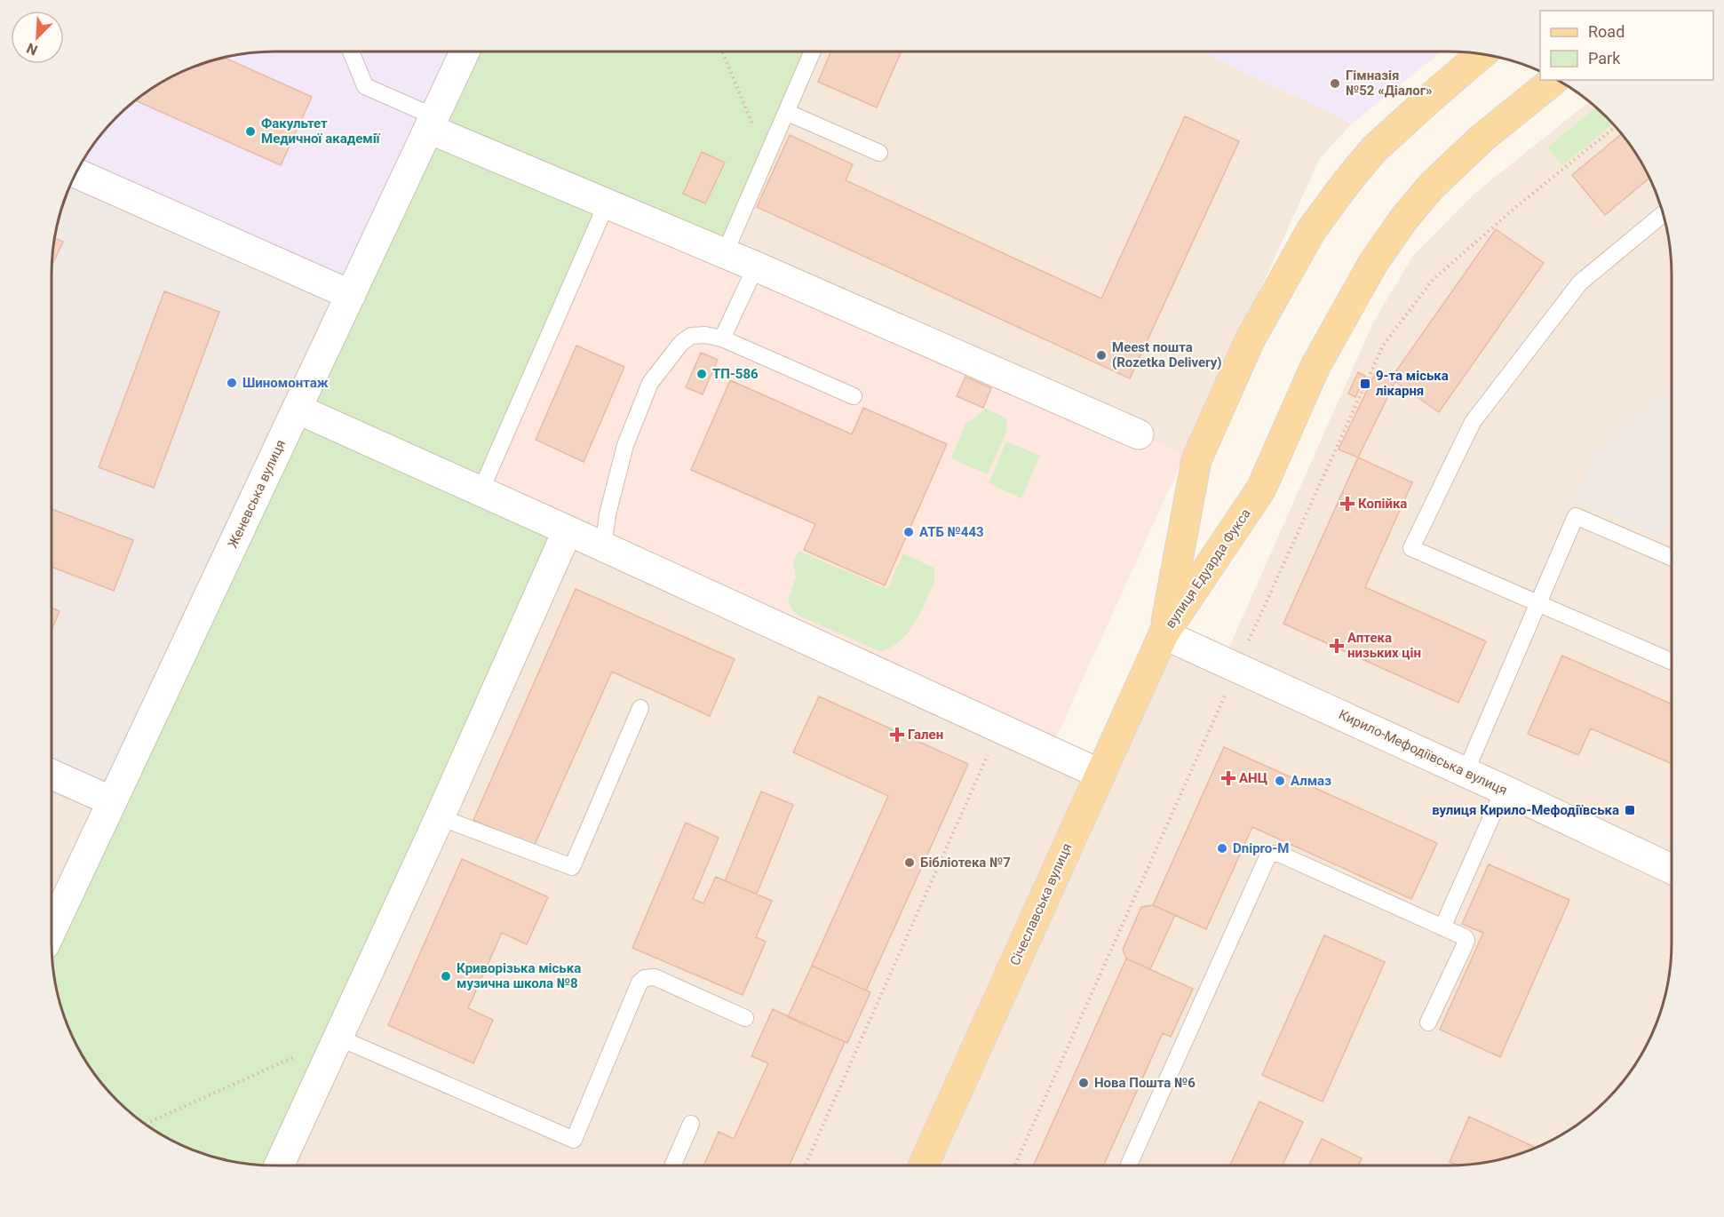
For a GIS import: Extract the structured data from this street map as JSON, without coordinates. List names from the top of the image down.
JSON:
{
  "streets": {
    "main road": ["вулиця Едуарда Фукса", "Січеславська вулиця"],
    "street": ["Женевська вулиця", "Кирило-Мефодіївська вулиця"]
  },
  "crossings": [
    ["вулиця Едуарда Фукса", "Кирило-Мефодіївська вулиця"],
    ["вулиця Едуарда Фукса", "Січеславська вулиця"],
    ["Кирило-Мефодіївська вулиця", "Січеславська вулиця"]
  ],
  "places": {
    "other": [
      "Гімназія №52 «Діалог»",
      "Факультет Медичної академії",
      "Meest пошта (Rozetka Delivery)",
      "ТП-586",
      "Шиномонтаж",
      "АТБ №443",
      "Алмаз",
      "Dnipro-M",
      "Бібліотека №7",
      "Криворізька міська музична школа №8",
      "Нова Пошта №6"
    ],
    "transit": ["9-та міська лікарня", "вулиця Кирило-Мефодіївська"],
    "health": [
      "Копійка",
      "Аптека низьких цін",
      "Гален",
      "АНЦ"
    ]
  },
  "legend": ["Road", "Park"],
  "north": "bottom left"
}
